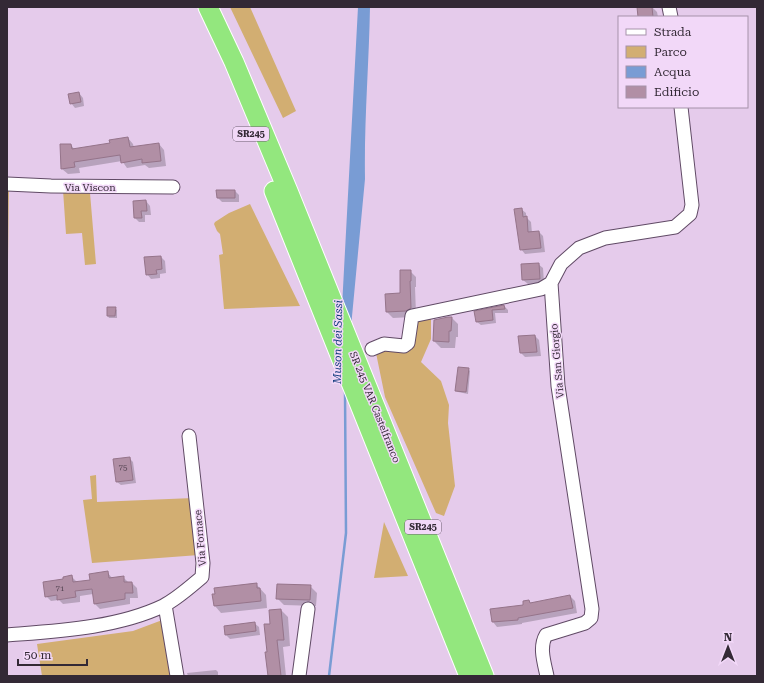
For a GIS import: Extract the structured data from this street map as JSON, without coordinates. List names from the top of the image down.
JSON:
{
  "streets": {
    "highway": ["SR245", "SR 245 VAR Castelfranco"],
    "street": ["Via Viscon", "Via San Giorgio", "Via Fornace"]
  },
  "water": ["Muson dei Sassi"],
  "house_numbers": ["75", "71"],
  "legend": [
    "Strada",
    "Parco",
    "Acqua",
    "Edificio"
  ],
  "scale_bar": "50 m",
  "north": "top"
}
